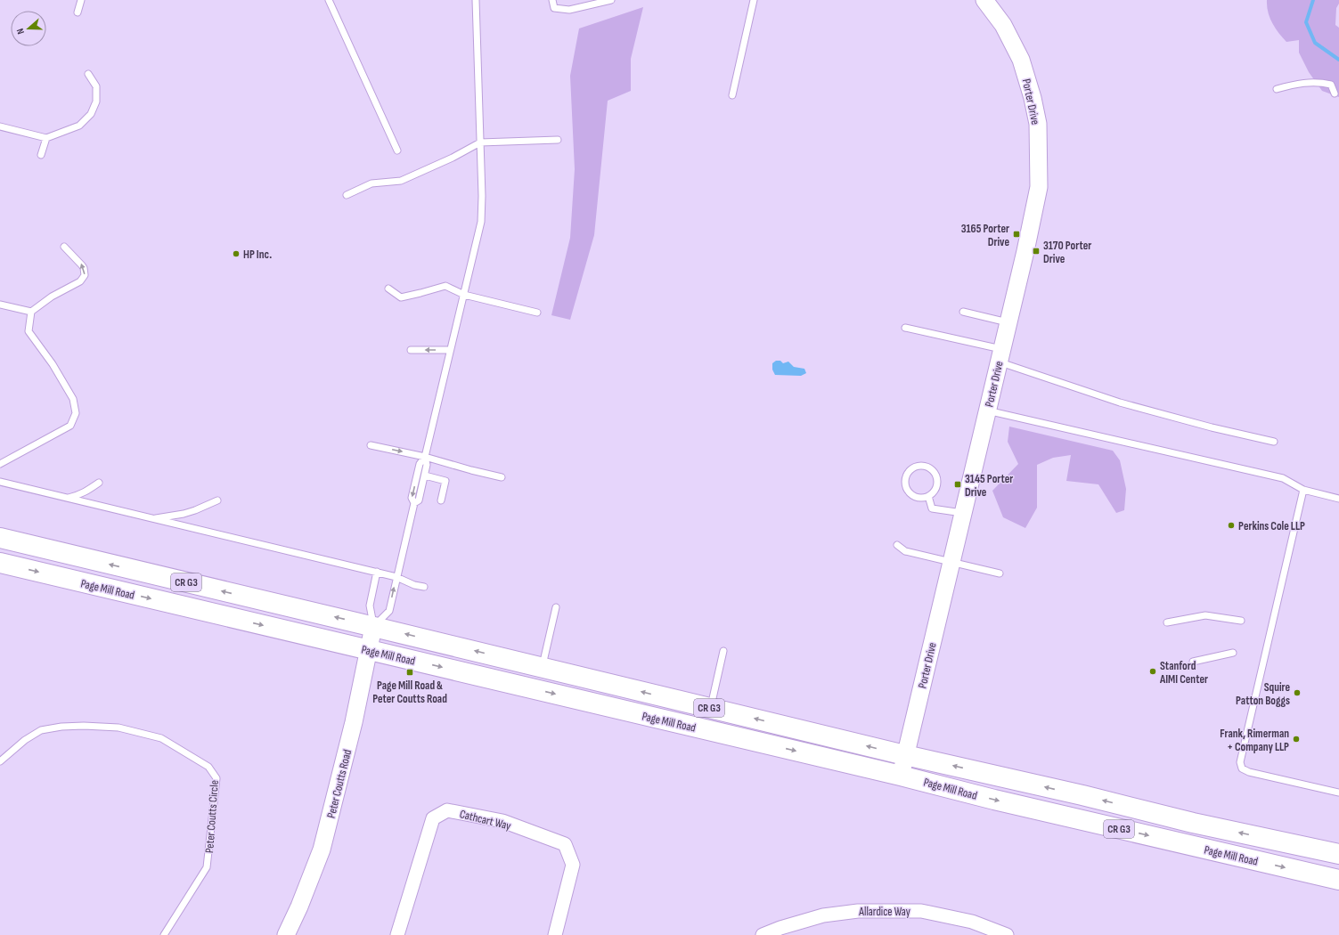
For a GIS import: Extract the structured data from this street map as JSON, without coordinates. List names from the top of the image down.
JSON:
{
  "streets": {
    "main road": ["CR G3", "Page Mill Road"],
    "street": [
      "Porter Drive",
      "Peter Coutts Road",
      "Cathcart Way",
      "Allardice Way"
    ],
    "lane": ["Peter Coutts Circle"]
  },
  "crossings": [
    ["Porter Drive", "Page Mill Road"],
    ["Page Mill Road", "Peter Coutts Road"]
  ],
  "places": {
    "transit": [
      "3165 Porter Drive",
      "3170 Porter Drive",
      "3145 Porter Drive",
      "Page Mill Road & Peter Coutts Road"
    ],
    "other": [
      "HP Inc.",
      "Perkins Cole LLP",
      "Stanford AIMI Center",
      "Squire Patton Boggs",
      "Frank, Rimerman + Company LLP"
    ]
  },
  "north": "left"
}
